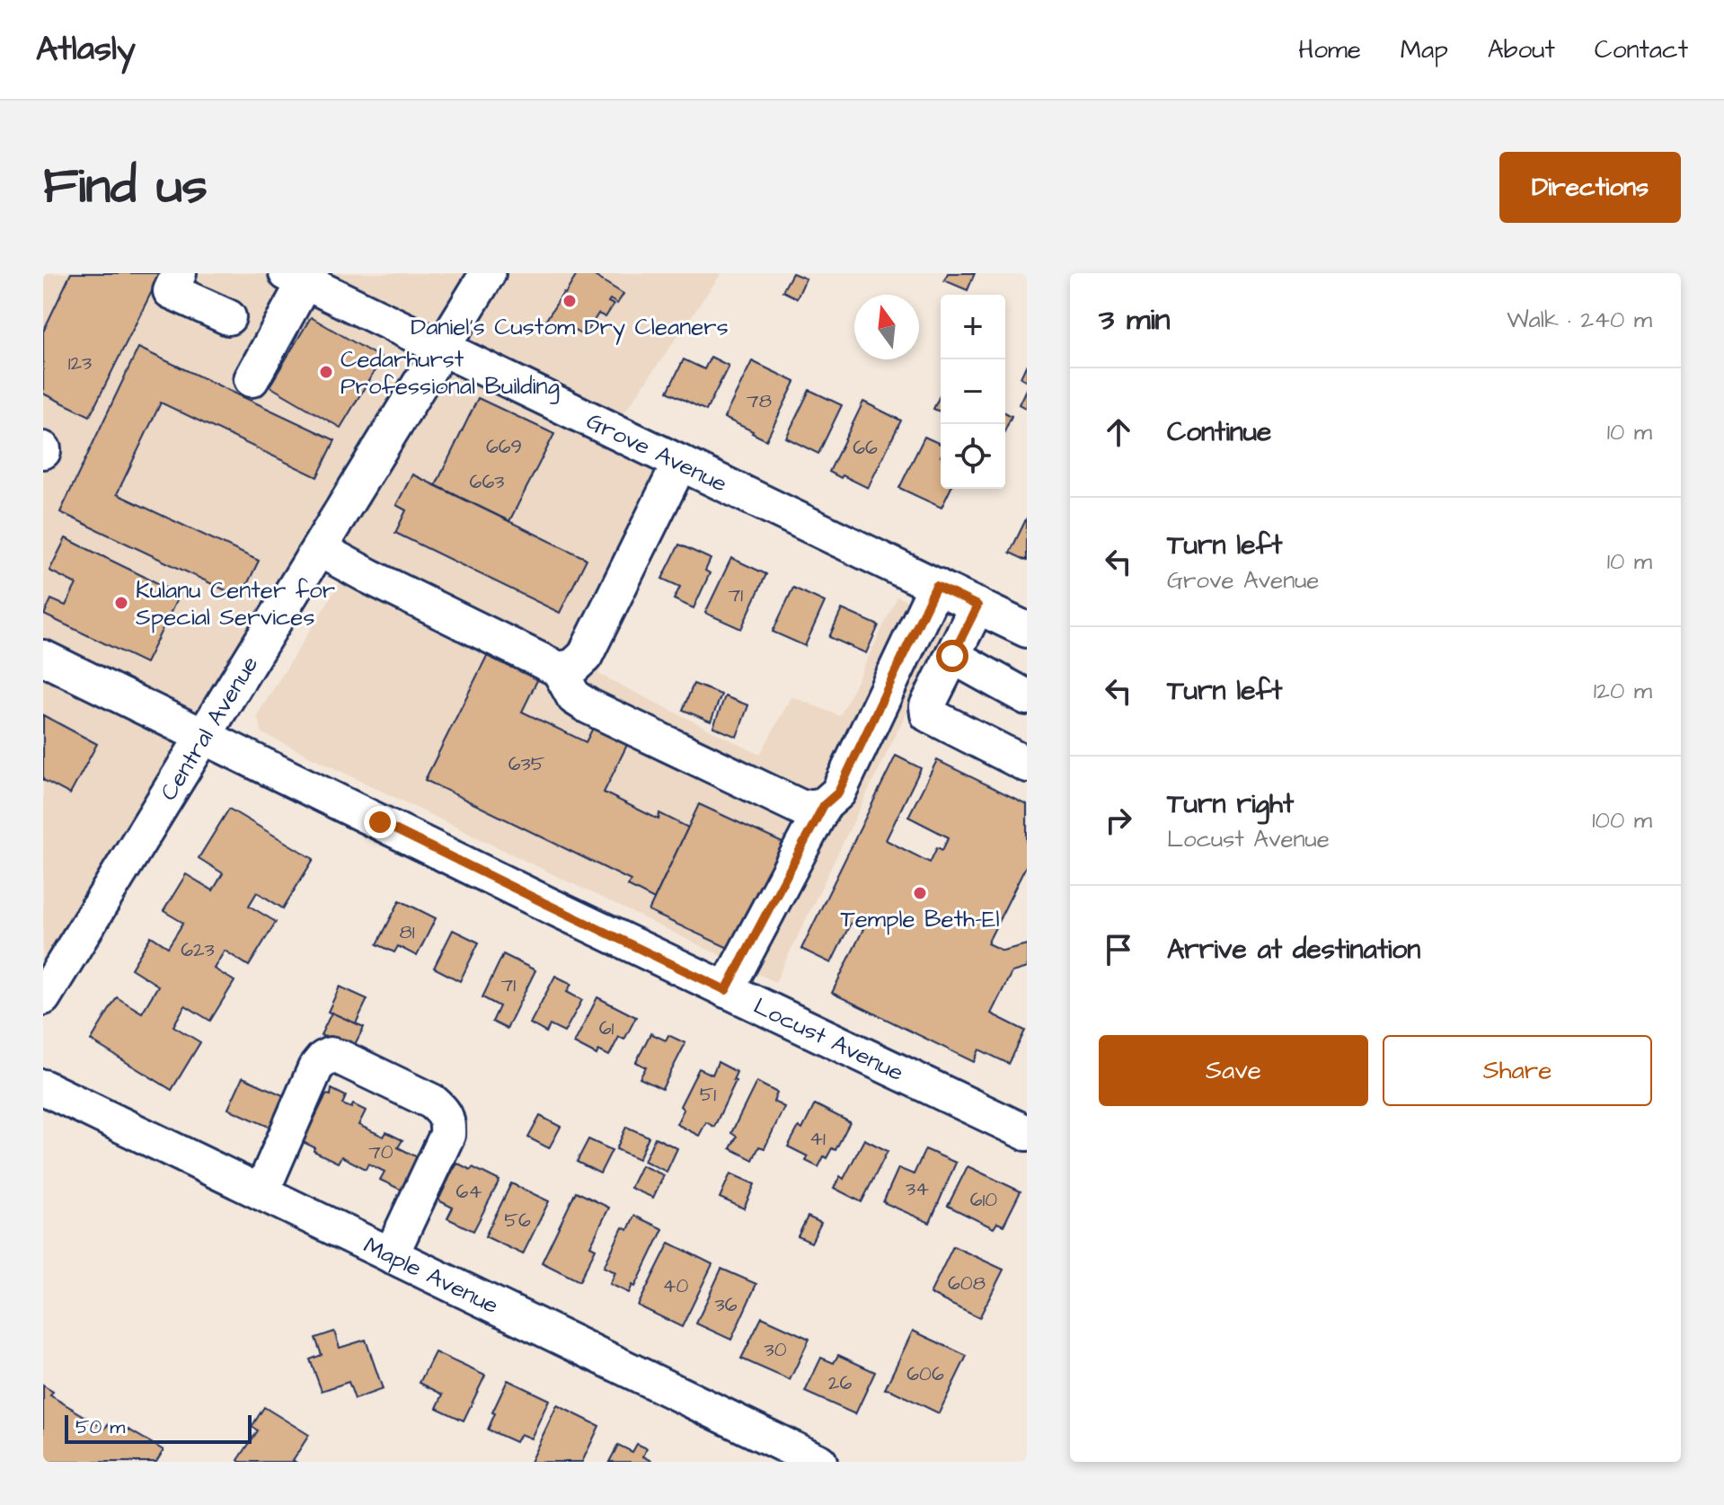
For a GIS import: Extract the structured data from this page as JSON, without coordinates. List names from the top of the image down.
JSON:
{
  "streets": {
    "street": [
      "Grove Avenue",
      "Central Avenue",
      "Locust Avenue",
      "Maple Avenue"
    ]
  },
  "crossings": [
    ["Grove Avenue", "Central Avenue"],
    ["Central Avenue", "Locust Avenue"]
  ],
  "places": [
    "Daniel's Custom Dry Cleaners",
    "Cedarhurst Professional Building",
    "Kulanu Center for Special Services",
    "Temple Beth-El"
  ],
  "house_numbers": [
    "123",
    "78",
    "669",
    "66",
    "663",
    "71",
    "635",
    "81",
    "623",
    "71",
    "61",
    "51",
    "41",
    "70",
    "34",
    "64",
    "610",
    "56",
    "608",
    "40",
    "36",
    "30",
    "606",
    "26"
  ],
  "scale_bar": "50 m",
  "north": "top",
  "page": {
    "header": "Atlasly",
    "nav": [
      "Home",
      "Map",
      "About",
      "Contact"
    ],
    "title": "Find us",
    "buttons": [
      "Directions",
      ["Save", "Share"]
    ],
    "heading": ["3 min", "Walk · 240 m"],
    "map_buttons": ["+", "−"],
    "list": [
      ["Continue", "10 m"],
      ["Turn left", "Grove Avenue", "10 m"],
      ["Turn left", "120 m"],
      ["Turn right", "Locust Avenue", "100 m"],
      "Arrive at destination"
    ],
    "scale": "50 m"
  }
}
